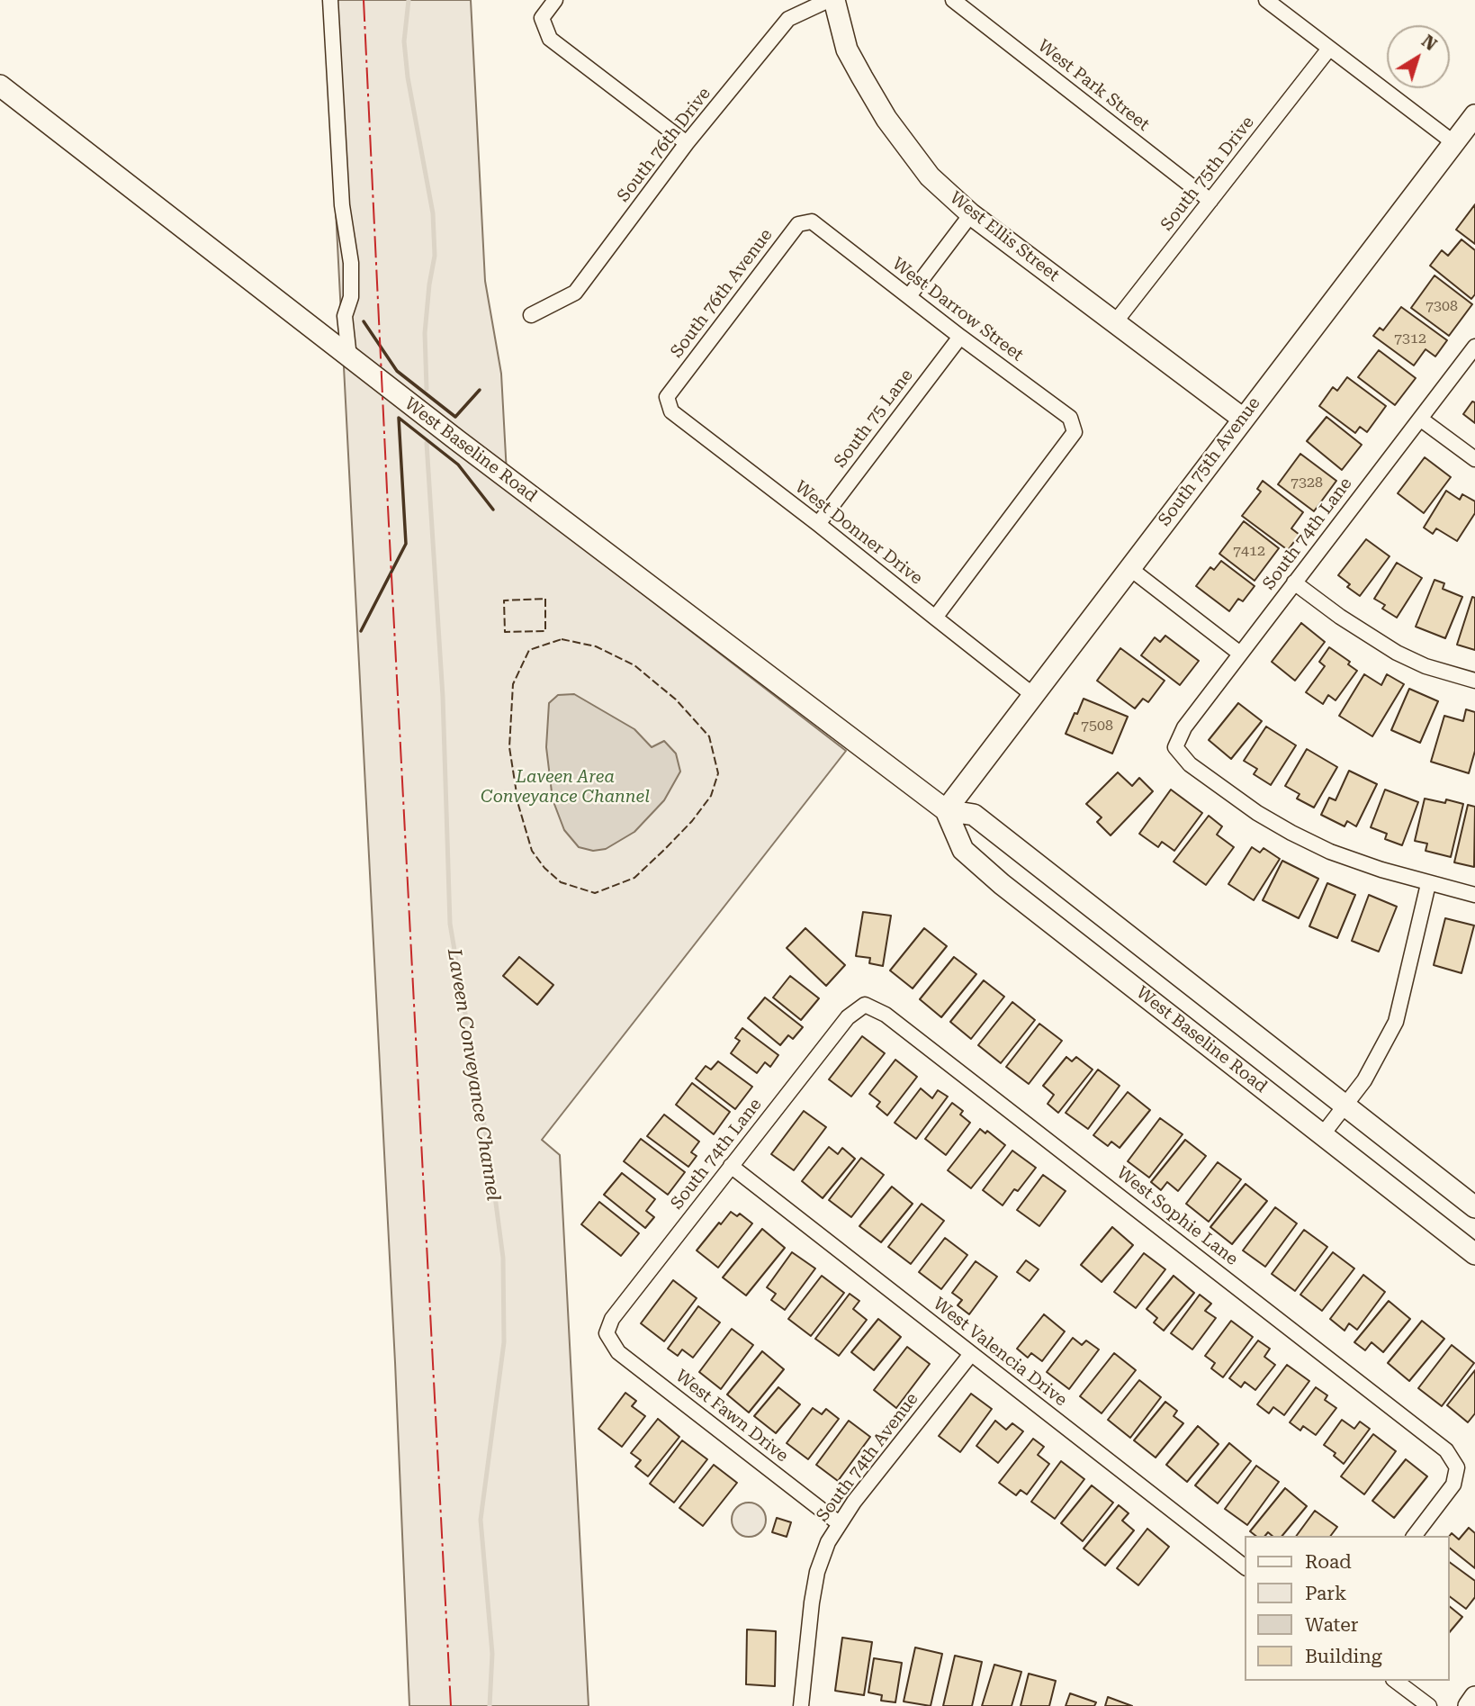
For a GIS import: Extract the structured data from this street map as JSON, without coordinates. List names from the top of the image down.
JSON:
{
  "streets": {
    "main road": ["West Ellis Street", "West Baseline Road", "South 75th Avenue"],
    "street": [
      "West Park Street",
      "South 76th Drive",
      "South 75th Drive",
      "South 76th Avenue",
      "West Darrow Street",
      "South 75 Lane",
      "West Donner Drive",
      "South 74th Lane",
      "West Sophie Lane",
      "West Valencia Drive",
      "West Fawn Drive",
      "South 74th Avenue"
    ]
  },
  "crossings": [
    ["West Park Street", "South 75th Drive"],
    ["South 76th Drive", "West Ellis Street"],
    ["South 75th Drive", "West Ellis Street"],
    ["West Ellis Street", "South 75th Avenue"],
    ["South 76th Avenue", "West Darrow Street"],
    ["South 76th Avenue", "West Donner Drive"],
    ["West Darrow Street", "South 75 Lane"],
    ["West Darrow Street", "West Donner Drive"],
    ["South 75 Lane", "West Donner Drive"],
    ["West Baseline Road", "South 75th Avenue"],
    ["South 75th Avenue", "West Donner Drive"],
    ["South 74th Lane", "West Sophie Lane"],
    ["South 74th Lane", "West Valencia Drive"],
    ["South 74th Lane", "West Fawn Drive"],
    ["West Valencia Drive", "South 74th Avenue"],
    ["West Fawn Drive", "South 74th Avenue"]
  ],
  "water": ["Laveen Conveyance Channel"],
  "parks": ["Laveen Area Conveyance Channel"],
  "house_numbers": [
    "7308",
    "7312",
    "7328",
    "7412",
    "7508"
  ],
  "legend": [
    "Road",
    "Park",
    "Water",
    "Building"
  ],
  "north": "top right"
}
